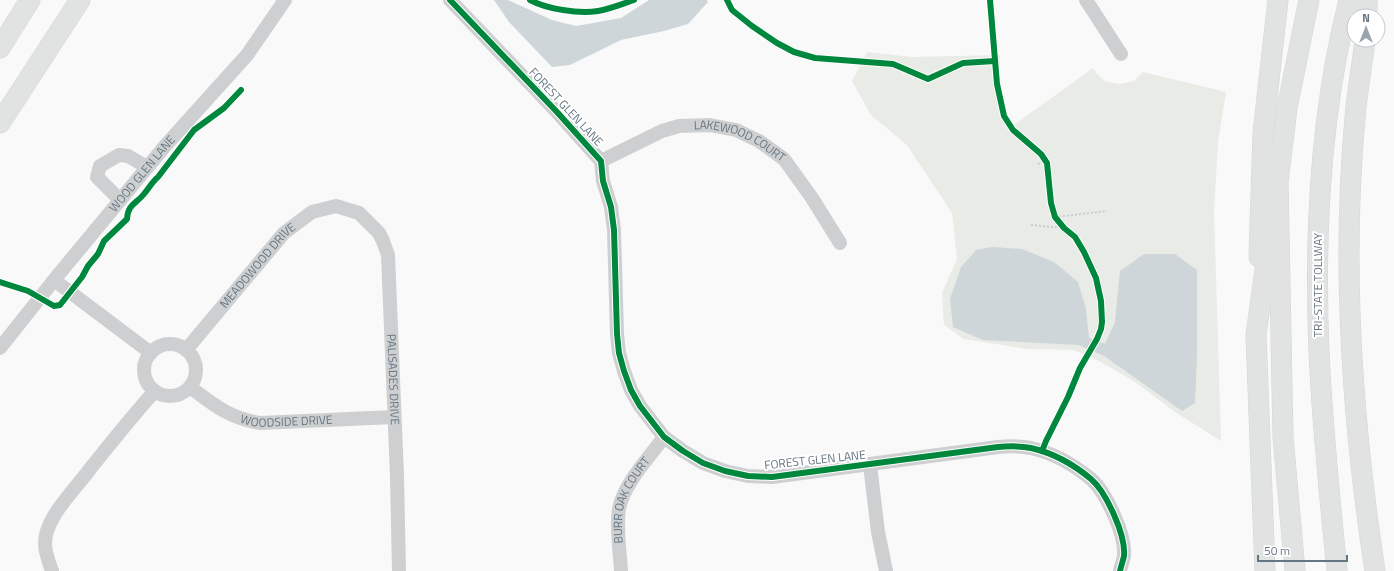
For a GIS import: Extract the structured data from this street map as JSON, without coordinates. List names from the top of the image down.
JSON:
{
  "streets": {
    "highway": ["TRI-STATE TOLLWAY"],
    "street": [
      "FOREST GLEN LANE",
      "LAKEWOOD COURT",
      "WOOD GLEN LANE",
      "MEADOWOOD DRIVE",
      "PALISADES DRIVE",
      "WOODSIDE DRIVE",
      "BURR OAK COURT"
    ]
  },
  "crossings": [
    ["FOREST GLEN LANE", "LAKEWOOD COURT"],
    ["FOREST GLEN LANE", "BURR OAK COURT"],
    ["MEADOWOOD DRIVE", "PALISADES DRIVE"],
    ["MEADOWOOD DRIVE", "WOODSIDE DRIVE"],
    ["PALISADES DRIVE", "WOODSIDE DRIVE"]
  ],
  "scale_bar": "50 m",
  "north": "top"
}
